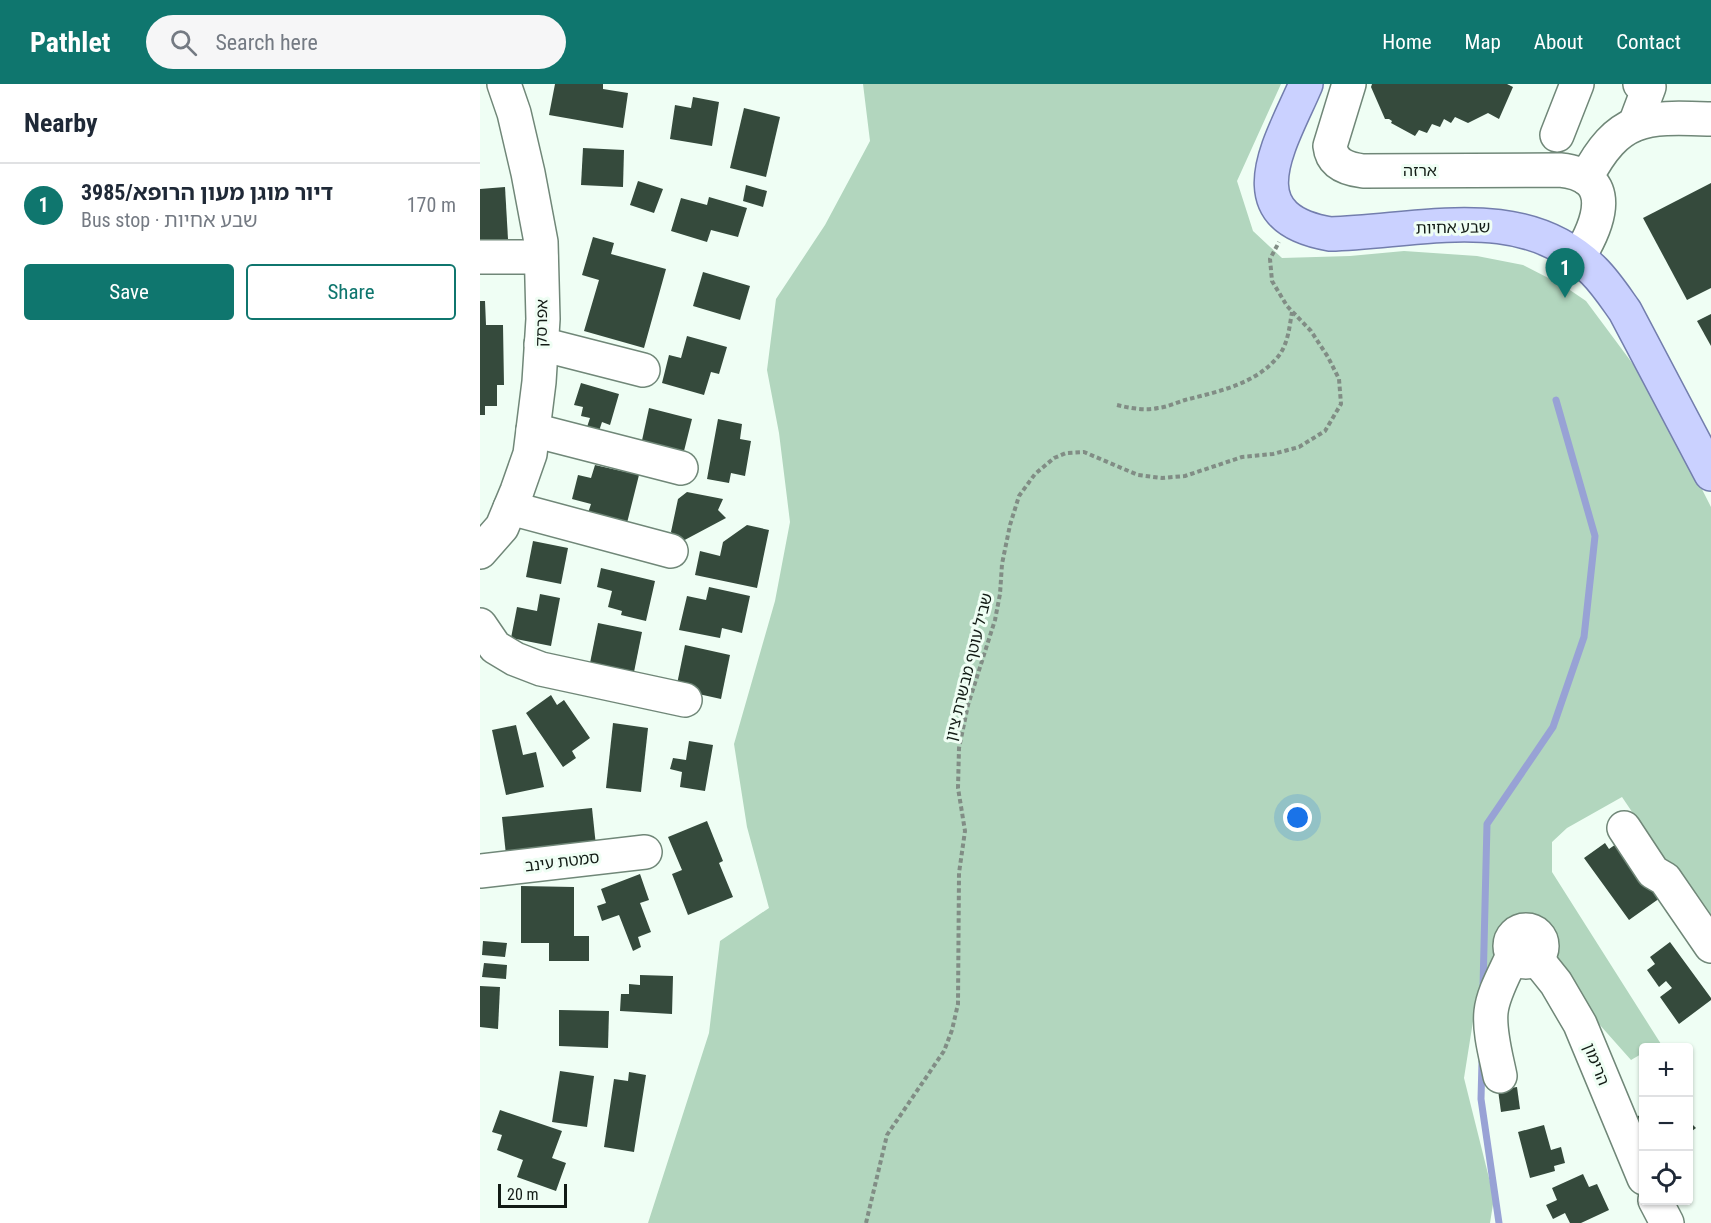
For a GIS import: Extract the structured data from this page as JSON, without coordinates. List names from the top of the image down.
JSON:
{
  "streets": {
    "main road": ["שבע אחיות"],
    "street": [
      "ארזה",
      "אפרסק",
      "סמטת עינב",
      "הרימון"
    ],
    "path": ["שביל עוטף מבשרת ציון"]
  },
  "crossings": [
    ["שבע אחיות", "שביל עוטף מבשרת ציון"]
  ],
  "scale_bar": "20 m",
  "page": {
    "header": "Pathlet",
    "search": "Search here",
    "nav": [
      "Home",
      "Map",
      "About",
      "Contact"
    ],
    "heading": "Nearby",
    "list": [
      {
        "mark": "1",
        "name": "דיור מוגן מעון הרופא/3985",
        "note": "Bus stop · שבע אחיות",
        "value": "170 m"
      }
    ],
    "buttons": ["Save", "Share"],
    "pins": "1",
    "map_buttons": ["+", "−"],
    "scale": "20 m"
  }
}
